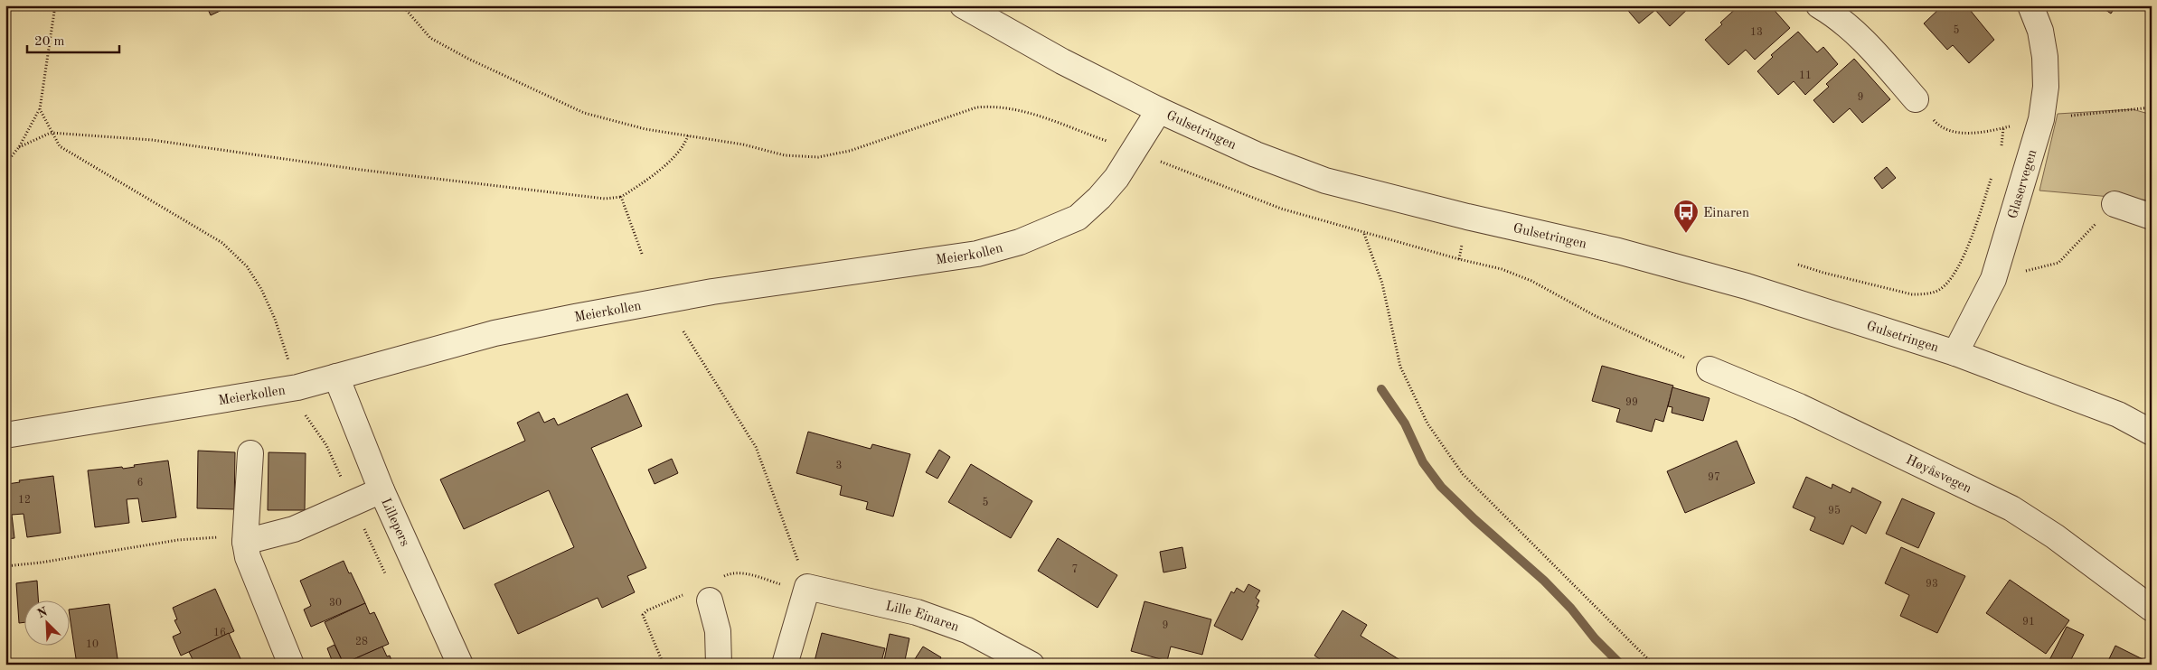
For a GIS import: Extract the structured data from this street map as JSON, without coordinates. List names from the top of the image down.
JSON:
{
  "streets": {
    "street": [
      "Gulsetringen",
      "Glaservegen",
      "Meierkollen",
      "Høyåsvegen",
      "Lillepers",
      "Lille Einaren"
    ]
  },
  "crossings": [
    ["Gulsetringen", "Glaservegen"],
    ["Gulsetringen", "Meierkollen"],
    ["Meierkollen", "Lillepers"]
  ],
  "places": {
    "bus stop": ["Einaren"]
  },
  "house_numbers": [
    "5",
    "13",
    "11",
    "9",
    "99",
    "3",
    "97",
    "6",
    "12",
    "5",
    "95",
    "7",
    "93",
    "30",
    "91",
    "9",
    "16",
    "28",
    "10"
  ],
  "scale_bar": "20 m",
  "north": "top left"
}
